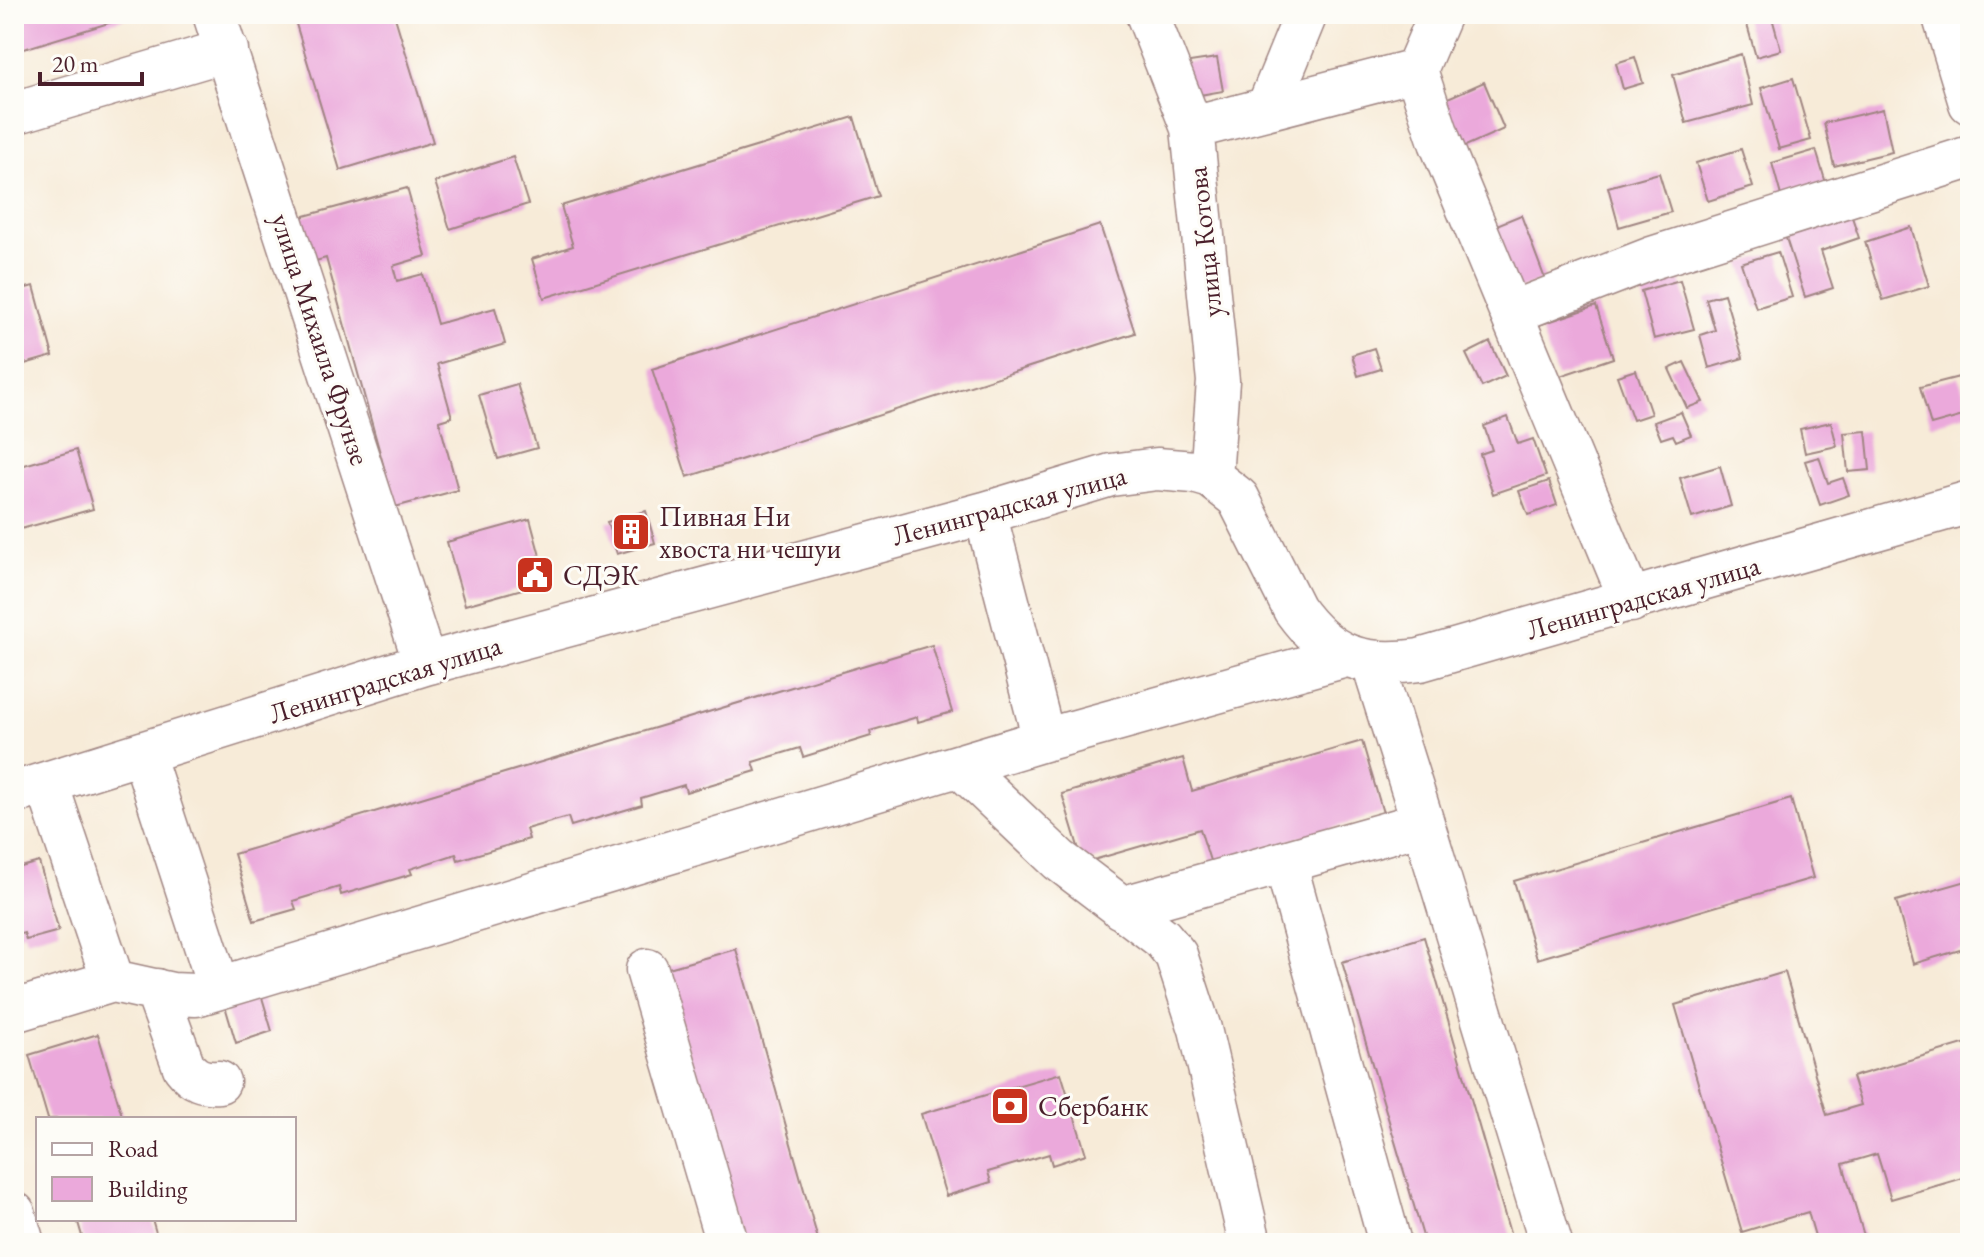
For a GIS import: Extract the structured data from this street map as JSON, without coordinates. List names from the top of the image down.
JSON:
{
  "streets": {
    "street": ["улица Котова", "улица Михаила Фрунзе", "Ленинградская улица"]
  },
  "crossings": [
    ["улица Котова", "Ленинградская улица"],
    ["улица Михаила Фрунзе", "Ленинградская улица"]
  ],
  "places": {
    "building": ["Пивная Ни хвоста ни чешуи"],
    "public building": ["СДЭК"],
    "bank": ["Сбербанк"]
  },
  "legend": ["Road", "Building"],
  "scale_bar": "20 m"
}
